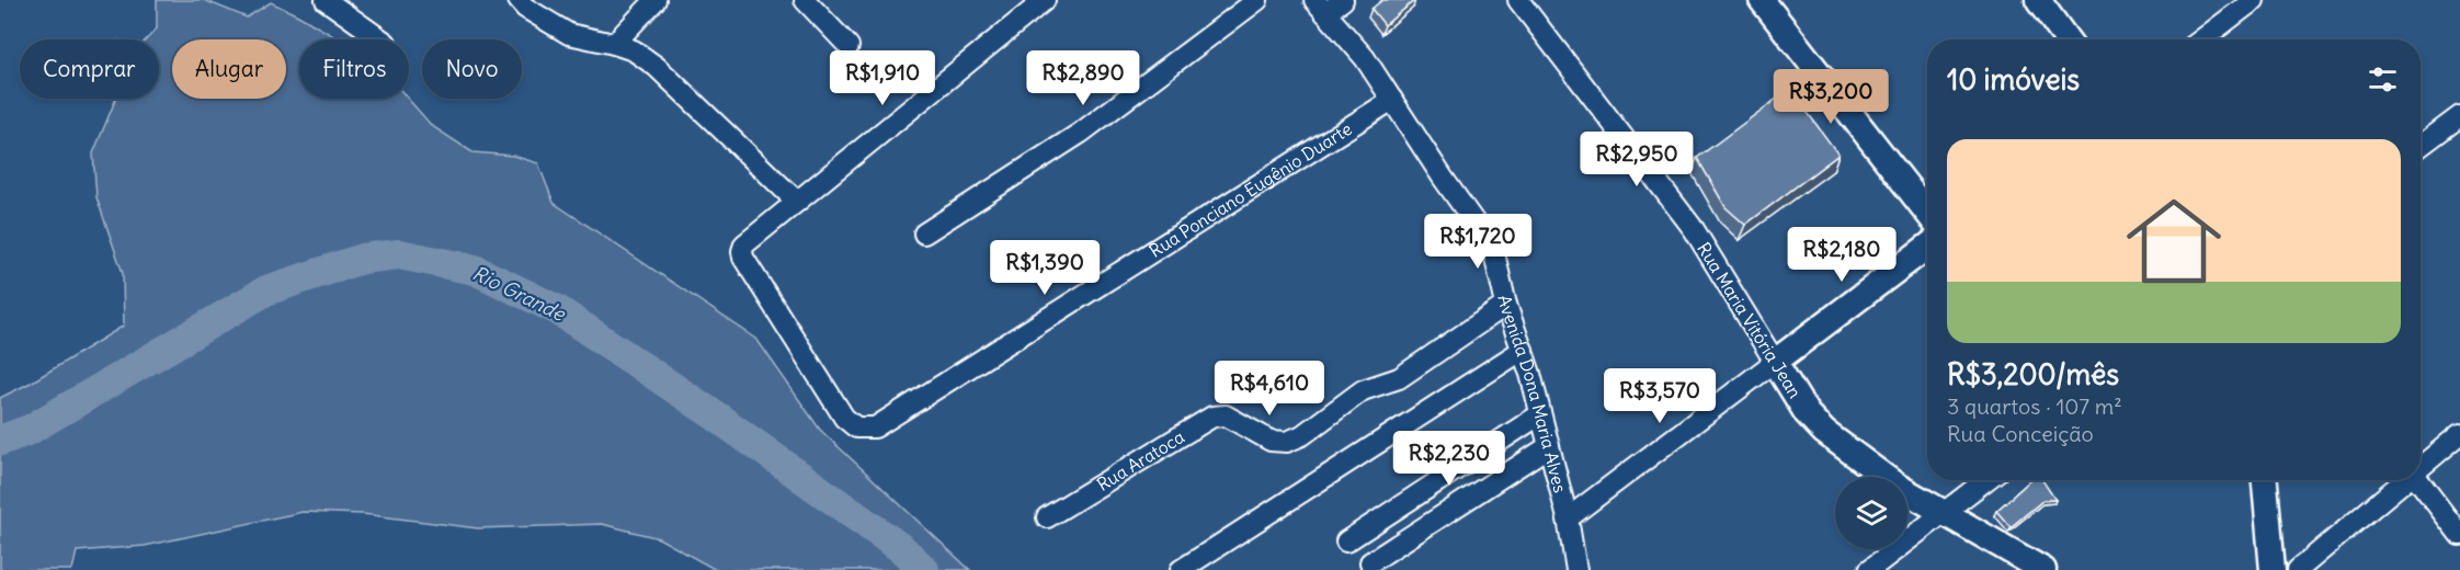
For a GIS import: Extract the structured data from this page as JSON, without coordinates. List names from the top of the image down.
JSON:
{
  "streets": {
    "main road": ["Rua Maria Vitória Jean"],
    "street": ["Rua Ponciano Eugênio Duarte", "Avenida Dona Maria Alves", "Rua Aratoca"]
  },
  "crossings": [
    ["Rua Ponciano Eugênio Duarte", "Avenida Dona Maria Alves"],
    ["Avenida Dona Maria Alves", "Rua Aratoca"]
  ],
  "water": ["Rio Grande"],
  "page": {
    "chip": [
      "Comprar",
      "Alugar",
      "Filtros",
      "Novo"
    ],
    "heading": "10 imóveis",
    "price": [
      "R$1,910",
      "R$2,890",
      "R$3,200",
      "R$2,950",
      "R$1,720",
      "R$2,180",
      "R$1,390",
      "R$4,610",
      "R$3,570",
      "R$2,230"
    ],
    "list": [
      {
        "name": "R$3,200/mês",
        "note": "3 quartos · 107 m² · Rua Conceição"
      }
    ]
  }
}
